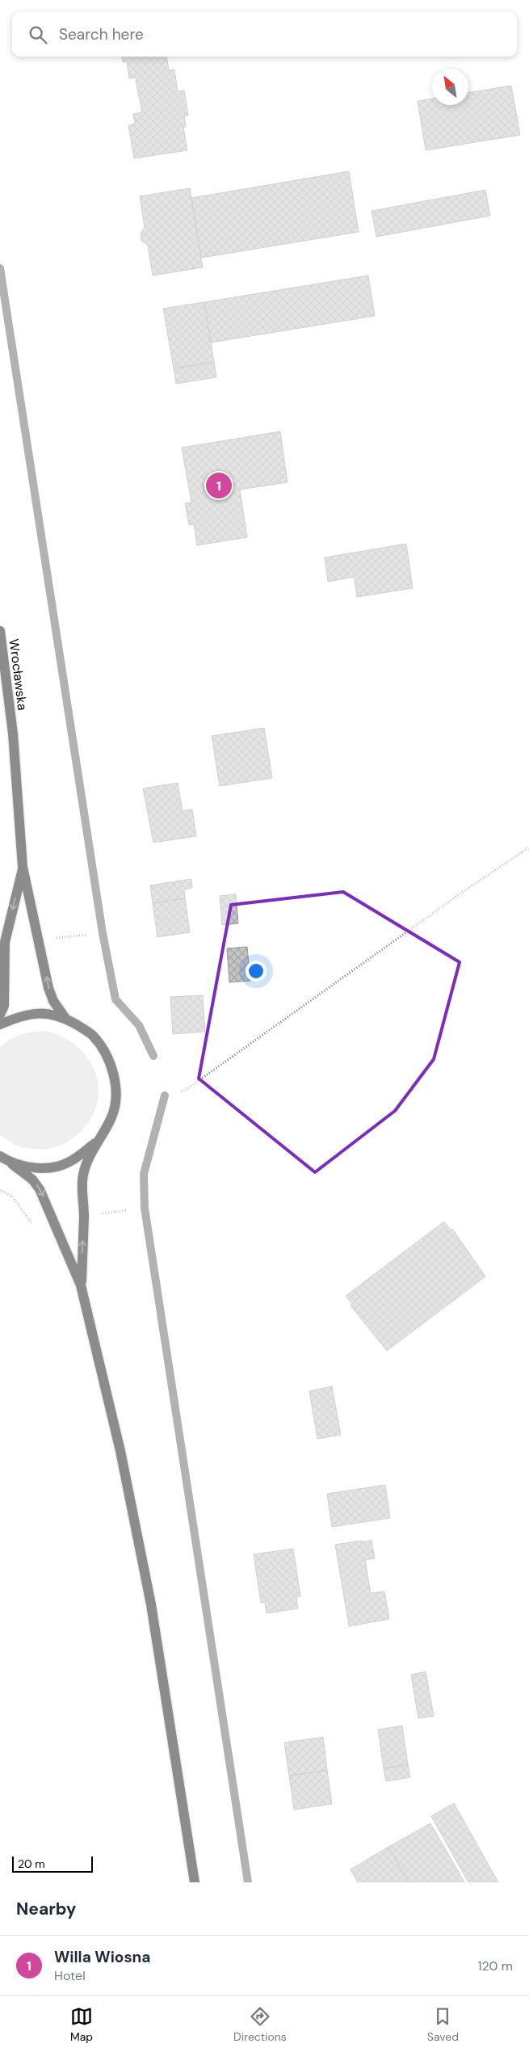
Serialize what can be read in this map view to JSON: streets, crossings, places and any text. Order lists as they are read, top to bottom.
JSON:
{
  "streets": {
    "main road": ["Wrocławska"]
  },
  "scale_bar": "20 m",
  "north": "top left",
  "page": {
    "search": "Search here",
    "pins": "1",
    "scale": "20 m",
    "heading": "Nearby",
    "list": [
      {
        "mark": "1",
        "name": "Willa Wiosna",
        "note": "Hotel",
        "value": "120 m"
      }
    ],
    "nav": ["Map", "Directions", "Saved"]
  }
}
